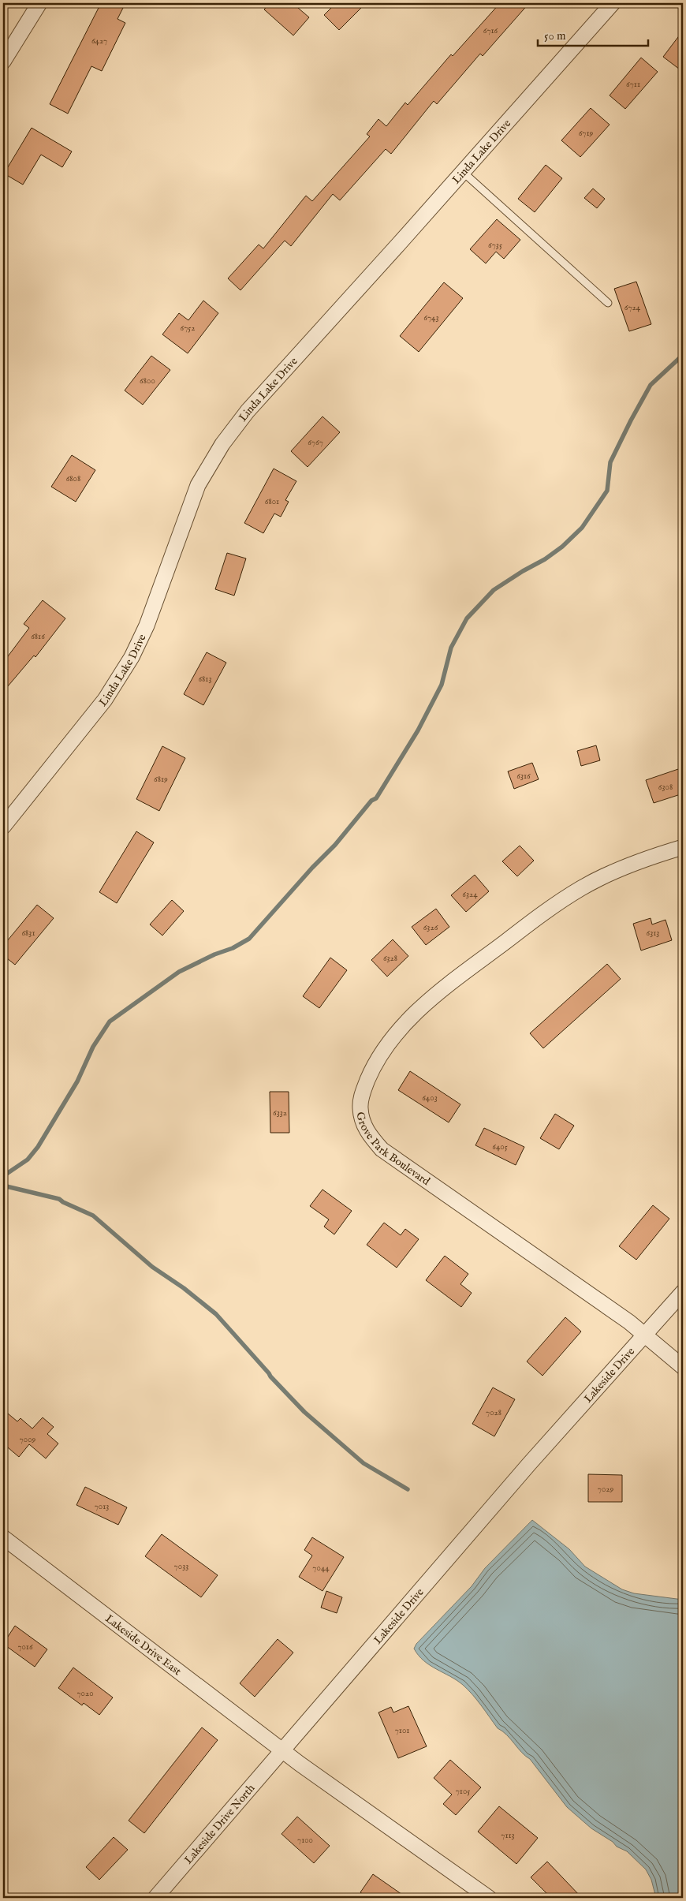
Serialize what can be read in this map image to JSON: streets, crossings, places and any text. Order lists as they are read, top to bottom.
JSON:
{
  "streets": {
    "street": [
      "Linda Lake Drive",
      "Grove Park Boulevard",
      "Lakeside Drive",
      "Lakeside Drive East",
      "Lakeside Drive North"
    ]
  },
  "crossings": [
    ["Grove Park Boulevard", "Lakeside Drive"],
    ["Lakeside Drive", "Lakeside Drive East"],
    ["Lakeside Drive", "Lakeside Drive North"],
    ["Lakeside Drive East", "Lakeside Drive North"]
  ],
  "house_numbers": [
    "6716",
    "6427",
    "6711",
    "6719",
    "6735",
    "6724",
    "6743",
    "6752",
    "6800",
    "6767",
    "6808",
    "6801",
    "6816",
    "6813",
    "6316",
    "6819",
    "6308",
    "6324",
    "6326",
    "6831",
    "6313",
    "6328",
    "6403",
    "6332",
    "6405",
    "7028",
    "7009",
    "7029",
    "7013",
    "7033",
    "7044",
    "7016",
    "7020",
    "7101",
    "7105",
    "7113",
    "7100"
  ],
  "scale_bar": "50 m"
}
